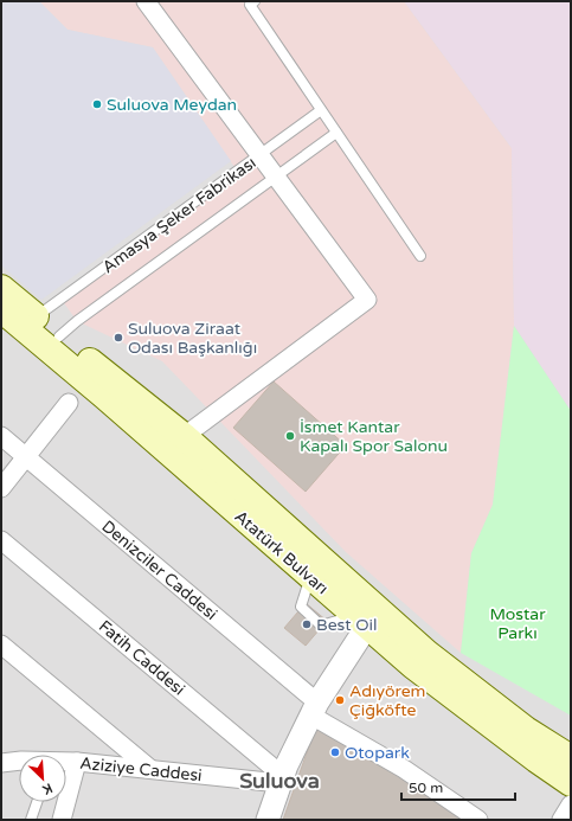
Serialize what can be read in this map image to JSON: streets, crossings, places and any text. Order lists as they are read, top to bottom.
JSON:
{
  "streets": {
    "main road": ["Atatürk Bulvarı"],
    "street": ["Denizciler Caddesi", "Fatih Caddesi", "Aziziye Caddesi"],
    "lane": ["Amasya Şeker Fabrikası"]
  },
  "crossings": [
    ["Amasya Şeker Fabrikası", "Atatürk Bulvarı"],
    ["Fatih Caddesi", "Aziziye Caddesi"]
  ],
  "districts": ["Suluova"],
  "parks": ["Mostar Parkı"],
  "places": [
    "Suluova Meydan",
    "Suluova Ziraat Odası Başkanlığı",
    "İsmet Kantar Kapalı Spor Salonu",
    "Best Oil",
    "Adıyörem Çiğköfte",
    "Otopark"
  ],
  "scale_bar": "50 m",
  "north": "bottom right"
}
